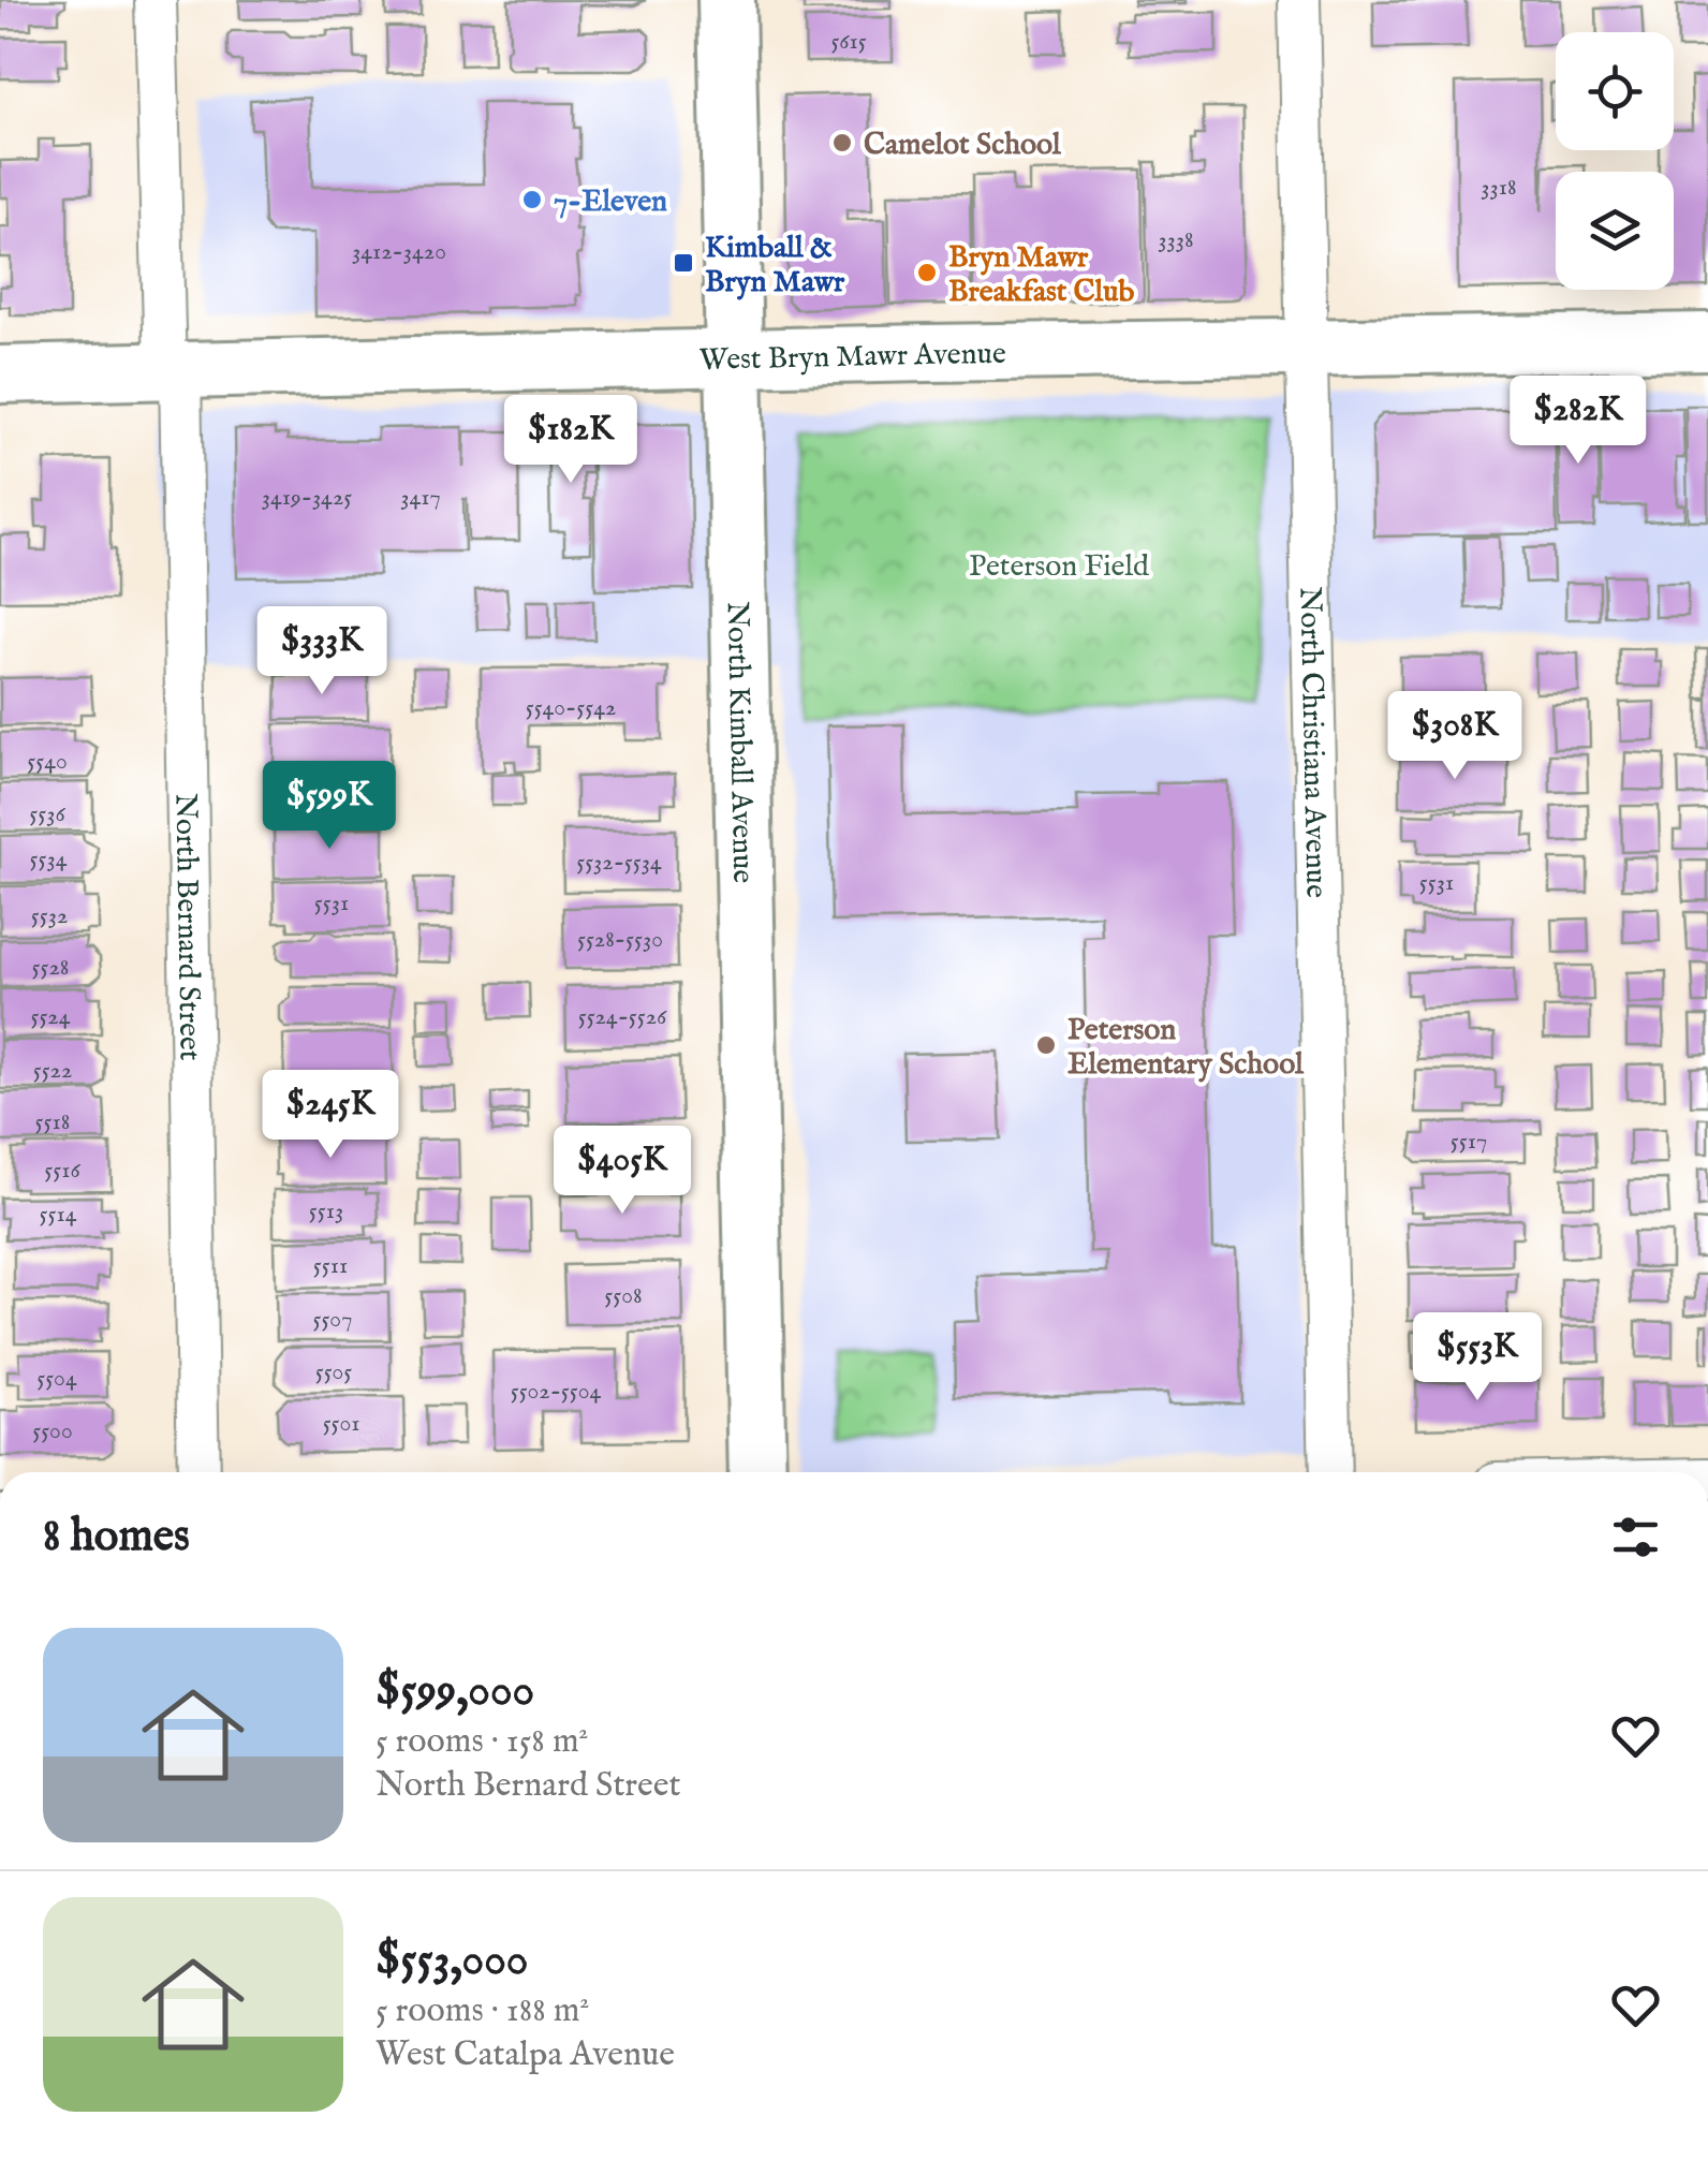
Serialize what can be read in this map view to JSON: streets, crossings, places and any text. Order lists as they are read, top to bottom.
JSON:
{
  "streets": {
    "street": [
      "West Bryn Mawr Avenue",
      "North Kimball Avenue",
      "North Christiana Avenue",
      "North Bernard Street"
    ]
  },
  "crossings": [
    ["West Bryn Mawr Avenue", "North Kimball Avenue"],
    ["West Bryn Mawr Avenue", "North Christiana Avenue"],
    ["West Bryn Mawr Avenue", "North Bernard Street"]
  ],
  "parks": ["Peterson Field"],
  "places": {
    "other": [
      "Camelot School",
      "7-Eleven",
      "Bryn Mawr Breakfast Club",
      "Peterson Elementary School"
    ],
    "transit": ["Kimball & Bryn Mawr"]
  },
  "house_numbers": [
    "5615",
    "3318",
    "3338",
    "3412-3420",
    "3419-3425",
    "3417",
    "5540-5542",
    "5540",
    "5536",
    "5534",
    "5532-5534",
    "5531",
    "5531",
    "5532",
    "5528-5530",
    "5528",
    "5524",
    "5524-5526",
    "5522",
    "5518",
    "5517",
    "5516",
    "5513",
    "5514",
    "5511",
    "5508",
    "5507",
    "5505",
    "5504",
    "5502-5504",
    "5501",
    "5500"
  ],
  "page": {
    "price": [
      "$282K",
      "$182K",
      "$333K",
      "$308K",
      "$599K",
      "$245K",
      "$405K",
      "$553K"
    ],
    "heading": "8 homes",
    "list": [
      {
        "name": "$599,000",
        "note": "5 rooms · 158 m² · North Bernard Street"
      },
      {
        "name": "$553,000",
        "note": "5 rooms · 188 m² · West Catalpa Avenue"
      }
    ]
  }
}
